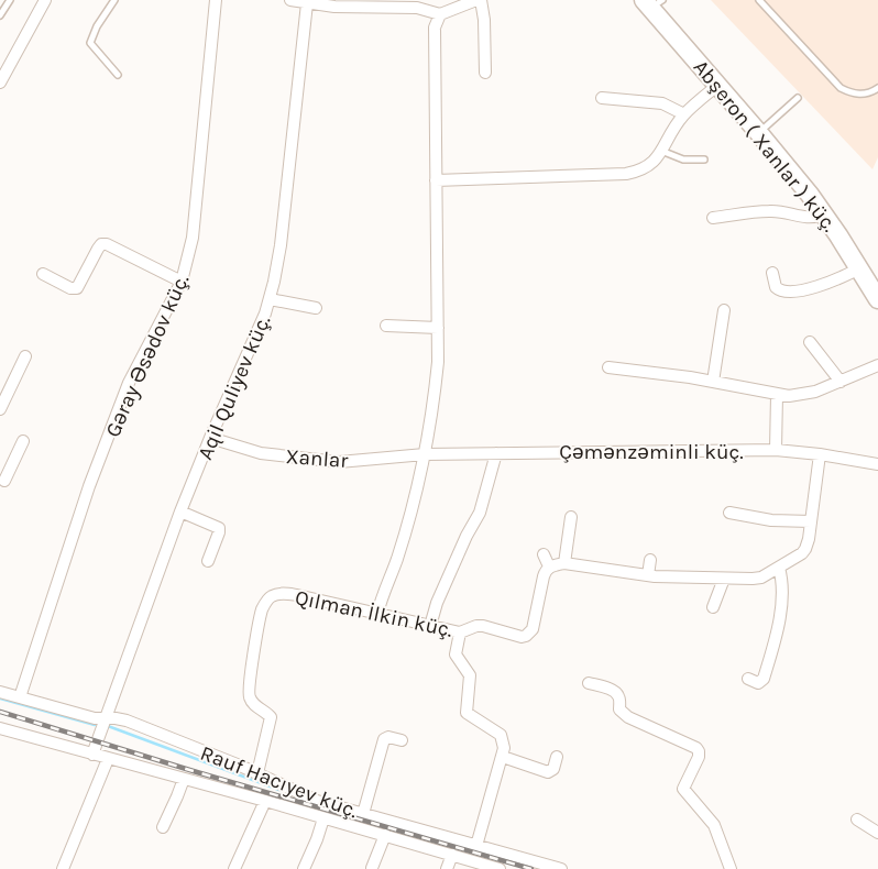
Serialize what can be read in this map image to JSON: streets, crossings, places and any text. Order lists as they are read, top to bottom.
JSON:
{
  "streets": {
    "main road": ["Abşeron ( Xanlar ) küç."],
    "street": [
      "Gəray Əsədov küç.",
      "Aqil Quliyev küç.",
      "Çəmənzəminli küç.",
      "Xanlar",
      "Qılman İlkin küç.",
      "Rauf Hacıyev küç."
    ]
  },
  "crossings": [
    ["Gəray Əsədov küç.", "Rauf Hacıyev küç."],
    ["Aqil Quliyev küç.", "Xanlar"],
    ["Aqil Quliyev küç.", "Rauf Hacıyev küç."],
    ["Çəmənzəminli küç.", "Xanlar"],
    ["Qılman İlkin küç.", "Rauf Hacıyev küç."]
  ]
}
